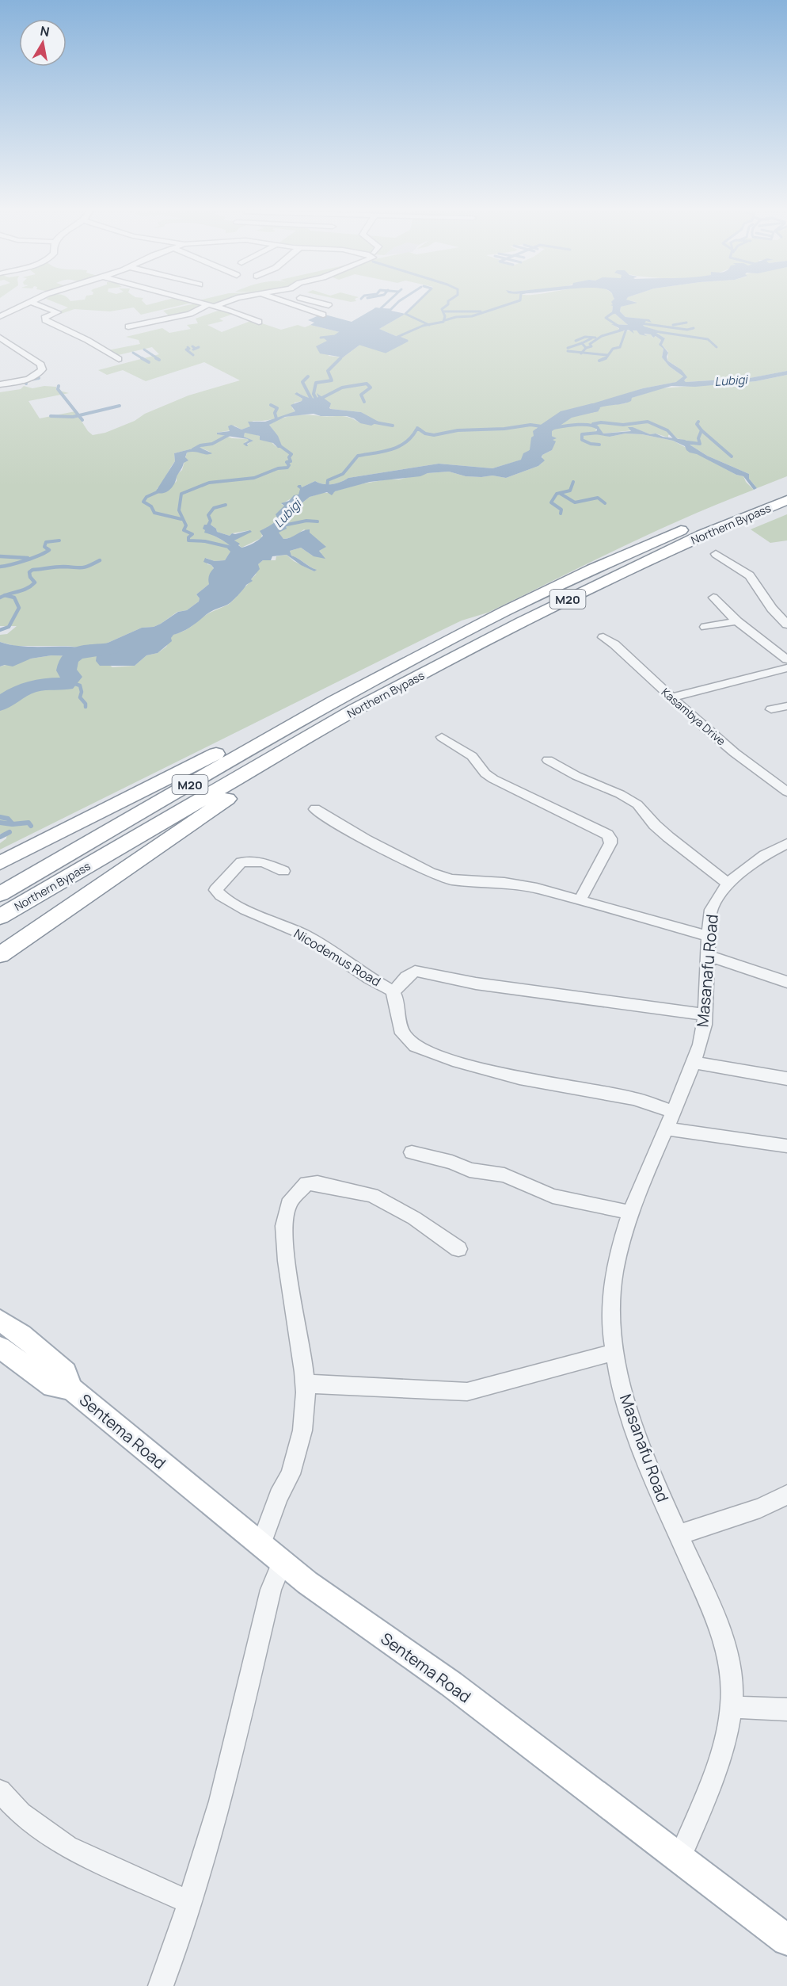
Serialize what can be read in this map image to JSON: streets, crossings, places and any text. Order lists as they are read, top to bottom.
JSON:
{
  "streets": {
    "highway": ["Northern Bypass", "M20"],
    "main road": ["Sentema Road"],
    "street": ["Kasambya Drive", "Nicodemus Road", "Masanafu Road"]
  },
  "crossings": [
    ["Nicodemus Road", "Masanafu Road"],
    ["Masanafu Road", "Sentema Road"]
  ],
  "water": ["Lubigi"],
  "north": "top"
}
